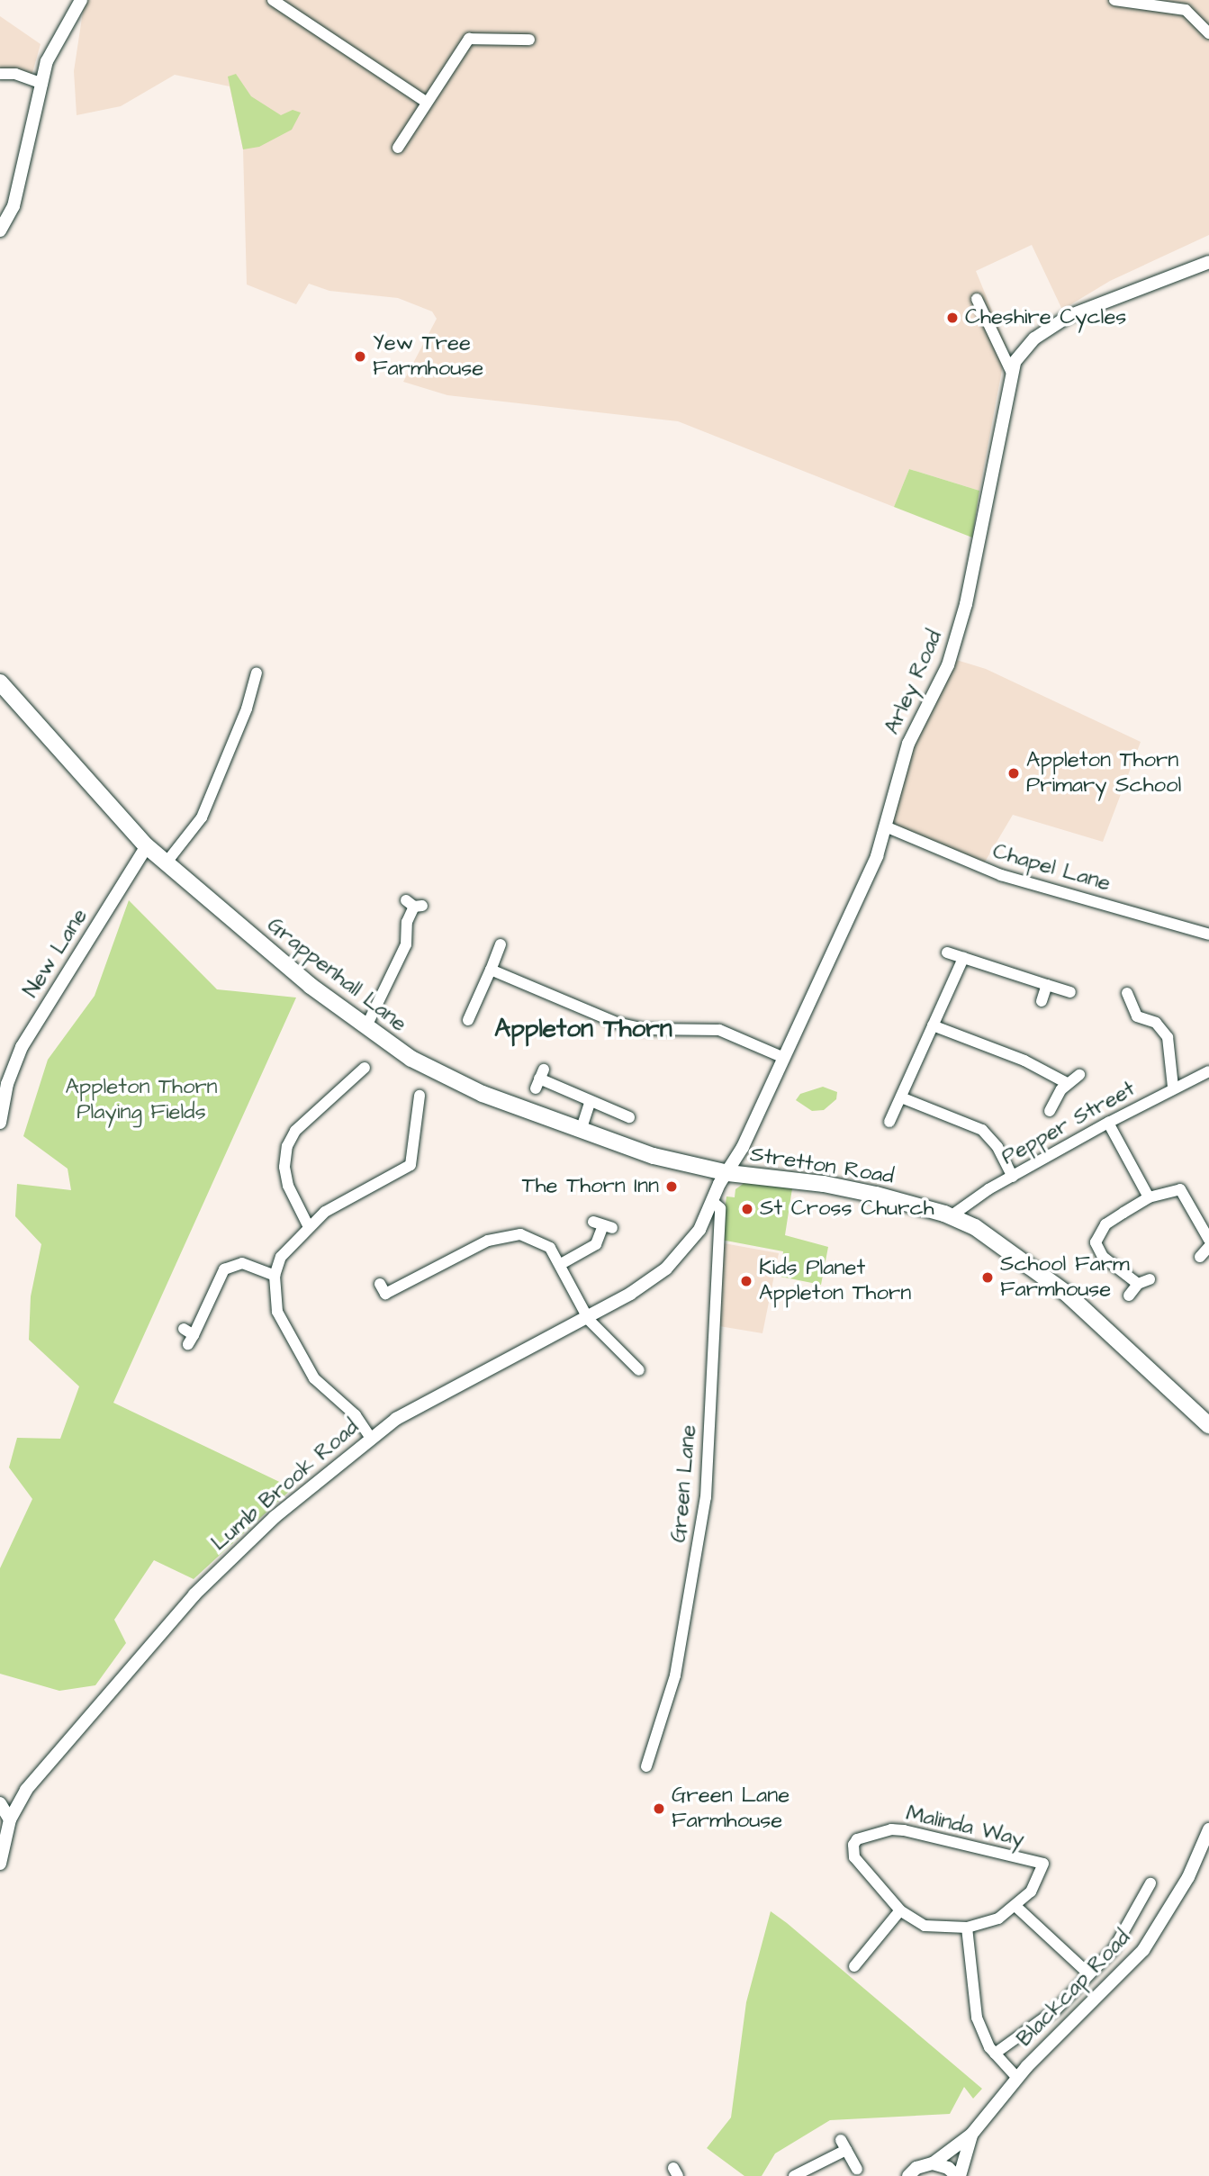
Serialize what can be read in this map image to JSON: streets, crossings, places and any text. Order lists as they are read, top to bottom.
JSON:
{
  "streets": {
    "main road": ["Grappenhall Lane", "Stretton Road"],
    "street": [
      "Arley Road",
      "Chapel Lane",
      "New Lane",
      "Pepper Street",
      "Green Lane",
      "Lumb Brook Road",
      "Malinda Way",
      "Blackcap Road"
    ]
  },
  "crossings": [
    ["Arley Road", "Chapel Lane"],
    ["Arley Road", "Grappenhall Lane"],
    ["Arley Road", "Stretton Road"],
    ["Arley Road", "Lumb Brook Road"],
    ["New Lane", "Grappenhall Lane"],
    ["Grappenhall Lane", "Stretton Road"],
    ["Grappenhall Lane", "Lumb Brook Road"],
    ["Pepper Street", "Stretton Road"],
    ["Stretton Road", "Lumb Brook Road"],
    ["Green Lane", "Lumb Brook Road"]
  ],
  "districts": ["Appleton Thorn"],
  "parks": ["Appleton Thorn Playing Fields"],
  "places": [
    "Cheshire Cycles",
    "Yew Tree Farmhouse",
    "Appleton Thorn Primary School",
    "The Thorn Inn",
    "St Cross Church",
    "School Farm Farmhouse",
    "Kids Planet Appleton Thorn",
    "Green Lane Farmhouse"
  ]
}
